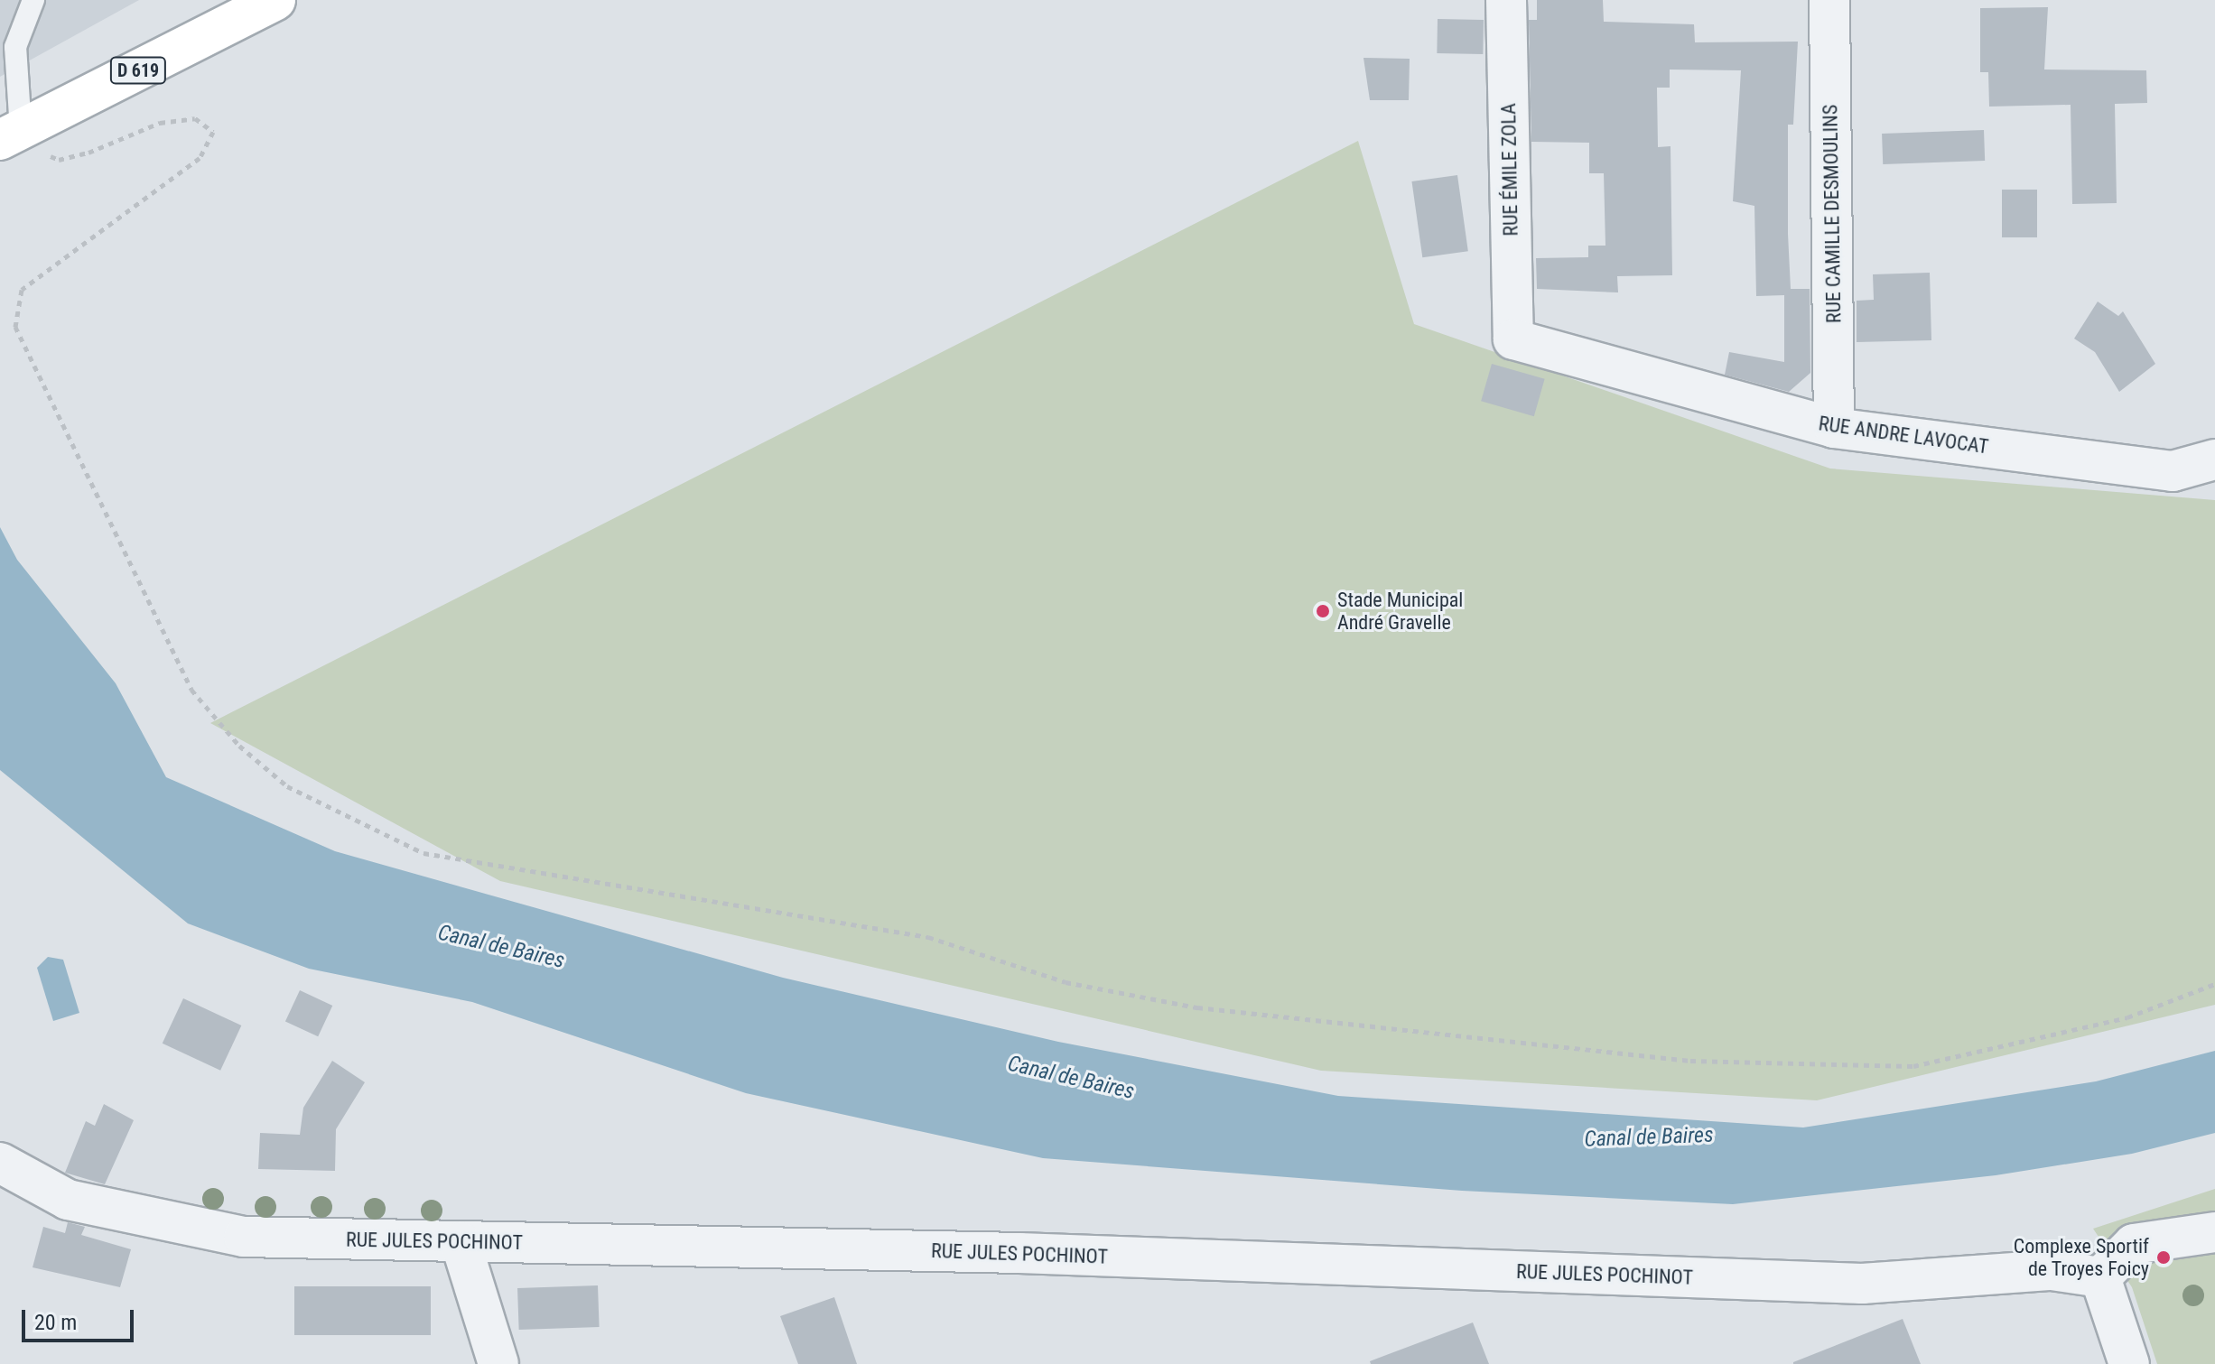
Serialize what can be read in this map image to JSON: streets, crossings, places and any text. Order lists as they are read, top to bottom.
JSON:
{
  "streets": {
    "main road": ["D 619"],
    "street": [
      "RUE ÉMILE ZOLA",
      "RUE CAMILLE DESMOULINS",
      "RUE ANDRE LAVOCAT",
      "RUE JULES POCHINOT"
    ]
  },
  "crossings": [
    ["RUE ÉMILE ZOLA", "RUE ANDRE LAVOCAT"],
    ["RUE CAMILLE DESMOULINS", "RUE ANDRE LAVOCAT"]
  ],
  "water": ["Canal de Baires"],
  "places": ["Stade Municipal André Gravelle", "Complexe Sportif de Troyes Foicy"],
  "scale_bar": "20 m"
}
